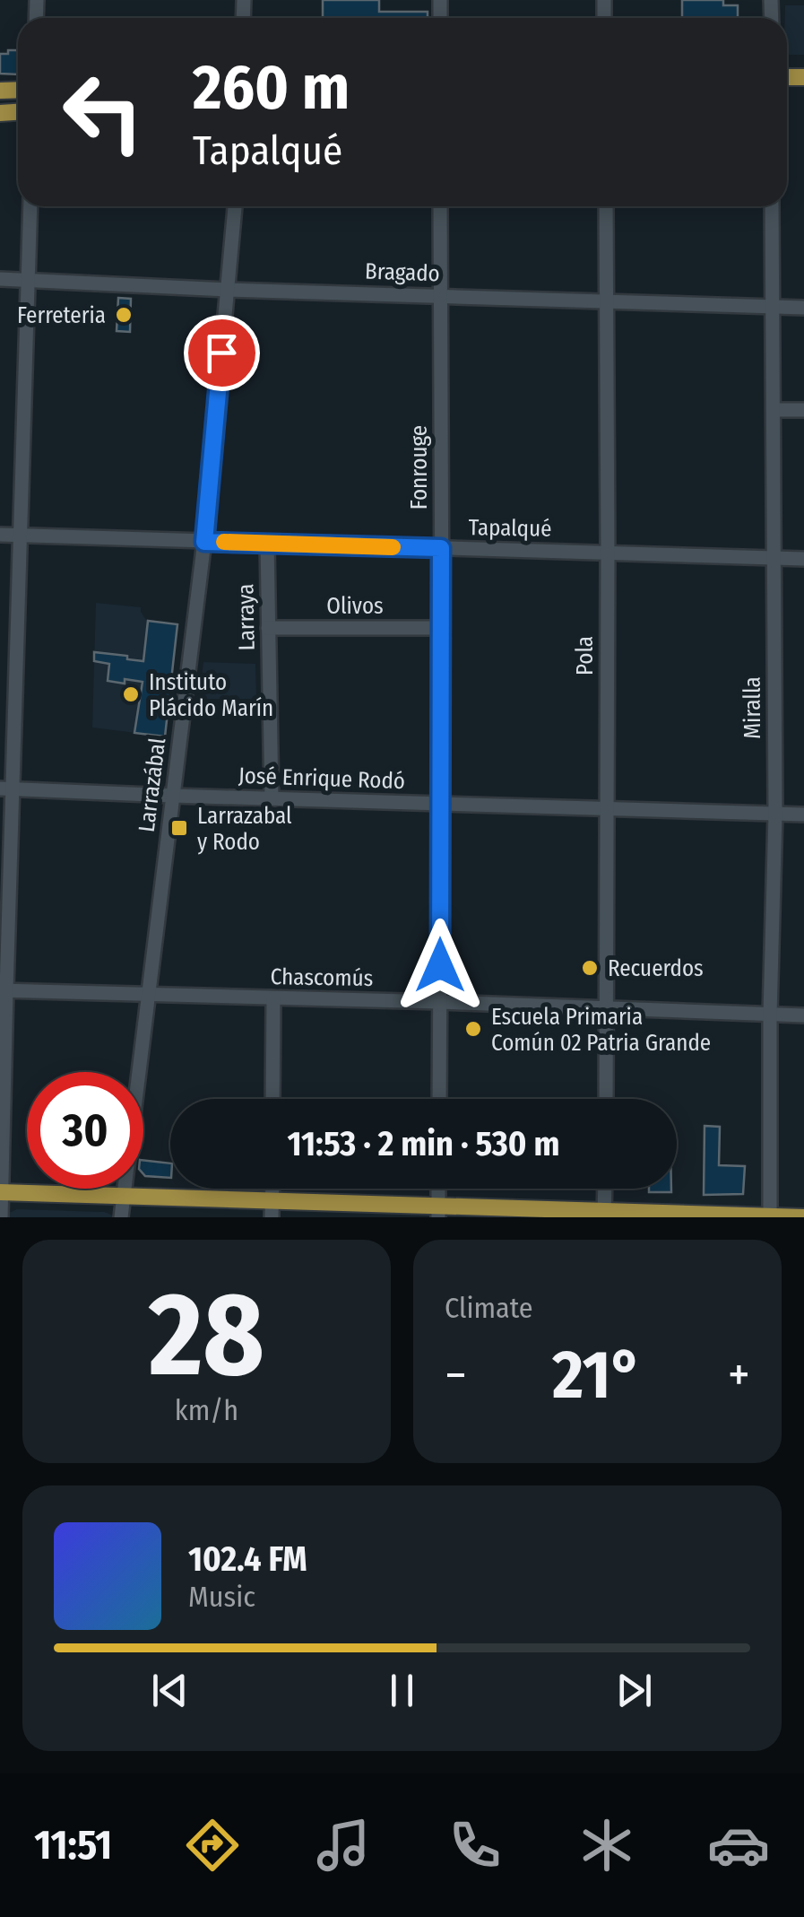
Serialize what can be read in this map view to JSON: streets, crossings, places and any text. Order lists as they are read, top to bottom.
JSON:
{
  "streets": {
    "street": [
      "Bragado",
      "Fonrouge",
      "Tapalqué",
      "Olivos",
      "Larraya",
      "Pola",
      "Miralla",
      "José Enrique Rodó",
      "Larrazábal",
      "Chascomús"
    ]
  },
  "crossings": [
    ["Bragado", "Fonrouge"],
    ["Bragado", "Pola"],
    ["Bragado", "Miralla"],
    ["Bragado", "Larrazábal"],
    ["Fonrouge", "Tapalqué"],
    ["Fonrouge", "Olivos"],
    ["Fonrouge", "José Enrique Rodó"],
    ["Fonrouge", "Chascomús"],
    ["Tapalqué", "Larraya"],
    ["Tapalqué", "Pola"],
    ["Tapalqué", "Miralla"],
    ["Tapalqué", "Larrazábal"],
    ["Olivos", "Larraya"],
    ["Larraya", "José Enrique Rodó"],
    ["Pola", "José Enrique Rodó"],
    ["Pola", "Chascomús"],
    ["Miralla", "José Enrique Rodó"],
    ["Miralla", "Chascomús"],
    ["José Enrique Rodó", "Larrazábal"],
    ["Larrazábal", "Chascomús"]
  ],
  "places": {
    "other": [
      "Ferreteria",
      "Instituto Plácido Marín",
      "Recuerdos",
      "Escuela Primaria Común 02 Patria Grande"
    ],
    "transit": ["Larrazabal y Rodo"]
  },
  "page": {
    "turn": ["260 m", "Tapalqué"],
    "limit": "30",
    "trip": "11:53 · 2 min · 530 m",
    "tile": [
      ["28", "km/h"],
      "Climate"
    ],
    "heat": ["−", "21°", "+"],
    "song": ["102.4 FM", "Music"],
    "tabs": "11:51"
  }
}
